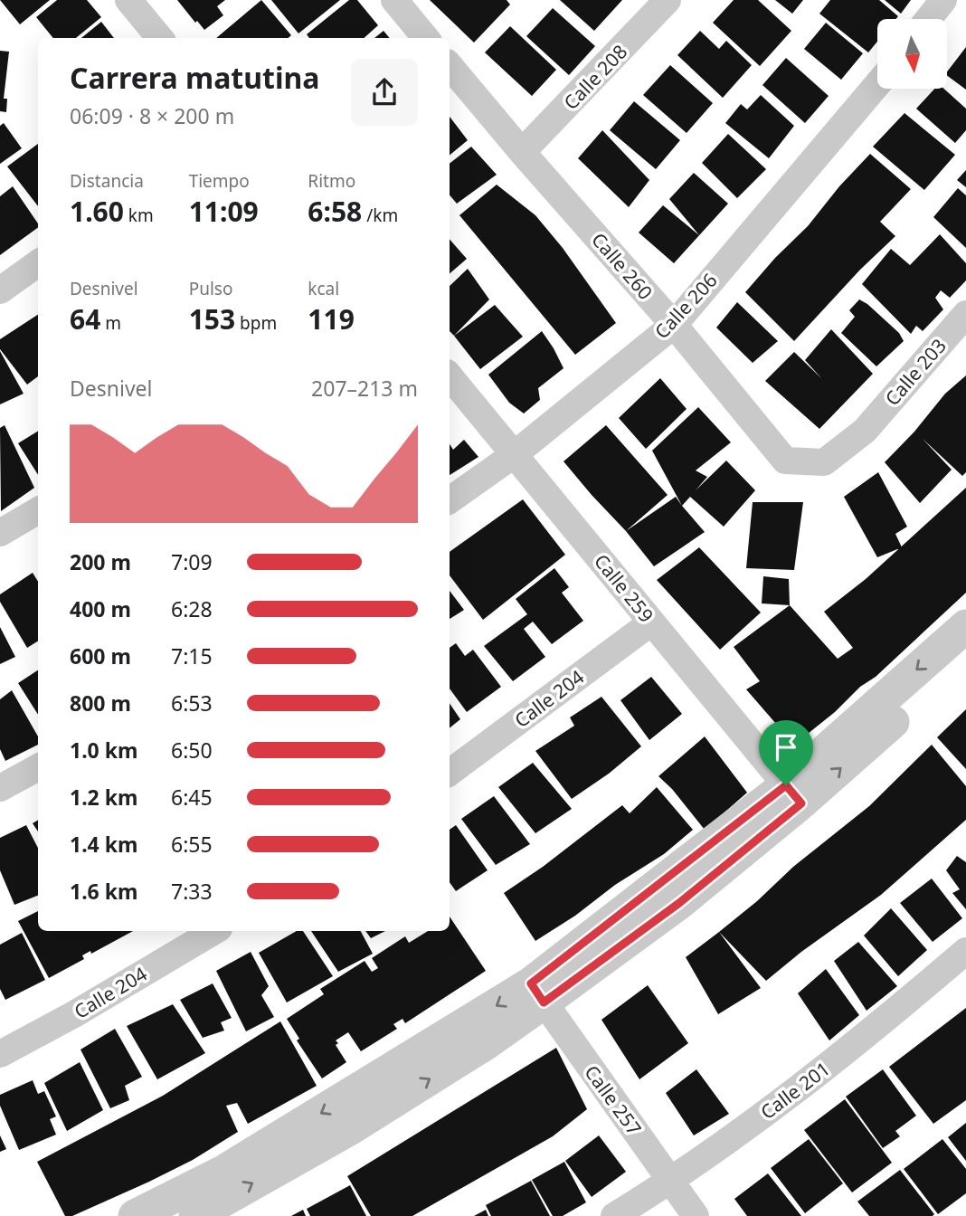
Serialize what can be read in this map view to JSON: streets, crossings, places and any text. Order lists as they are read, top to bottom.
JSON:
{
  "streets": {
    "street": [
      "Calle 208",
      "Calle 260",
      "Calle 206",
      "Calle 203",
      "Calle 259",
      "Calle 204",
      "Calle 201",
      "Calle 257"
    ]
  },
  "crossings": [
    ["Calle 208", "Calle 260"],
    ["Calle 260", "Calle 206"],
    ["Calle 260", "Calle 203"],
    ["Calle 206", "Calle 259"],
    ["Calle 259", "Calle 204"],
    ["Calle 201", "Calle 257"]
  ],
  "north": "bottom",
  "page": {
    "heading": ["Carrera matutina", "06:09 · 8 × 200 m"],
    "stats": [
      ["Distancia", "1.60 km"],
      ["Tiempo", "11:09"],
      ["Ritmo", "6:58 /km"],
      ["Desnivel", "64 m"],
      ["Pulso", "153 bpm"],
      ["kcal", "119"]
    ],
    "chart": ["Desnivel", "207–213 m"],
    "list": [
      {
        "name": "200 m",
        "note": "7:09"
      },
      {
        "name": "400 m",
        "note": "6:28"
      },
      {
        "name": "600 m",
        "note": "7:15"
      },
      {
        "name": "800 m",
        "note": "6:53"
      },
      {
        "name": "1.0 km",
        "note": "6:50"
      },
      {
        "name": "1.2 km",
        "note": "6:45"
      },
      {
        "name": "1.4 km",
        "note": "6:55"
      },
      {
        "name": "1.6 km",
        "note": "7:33"
      }
    ]
  }
}
